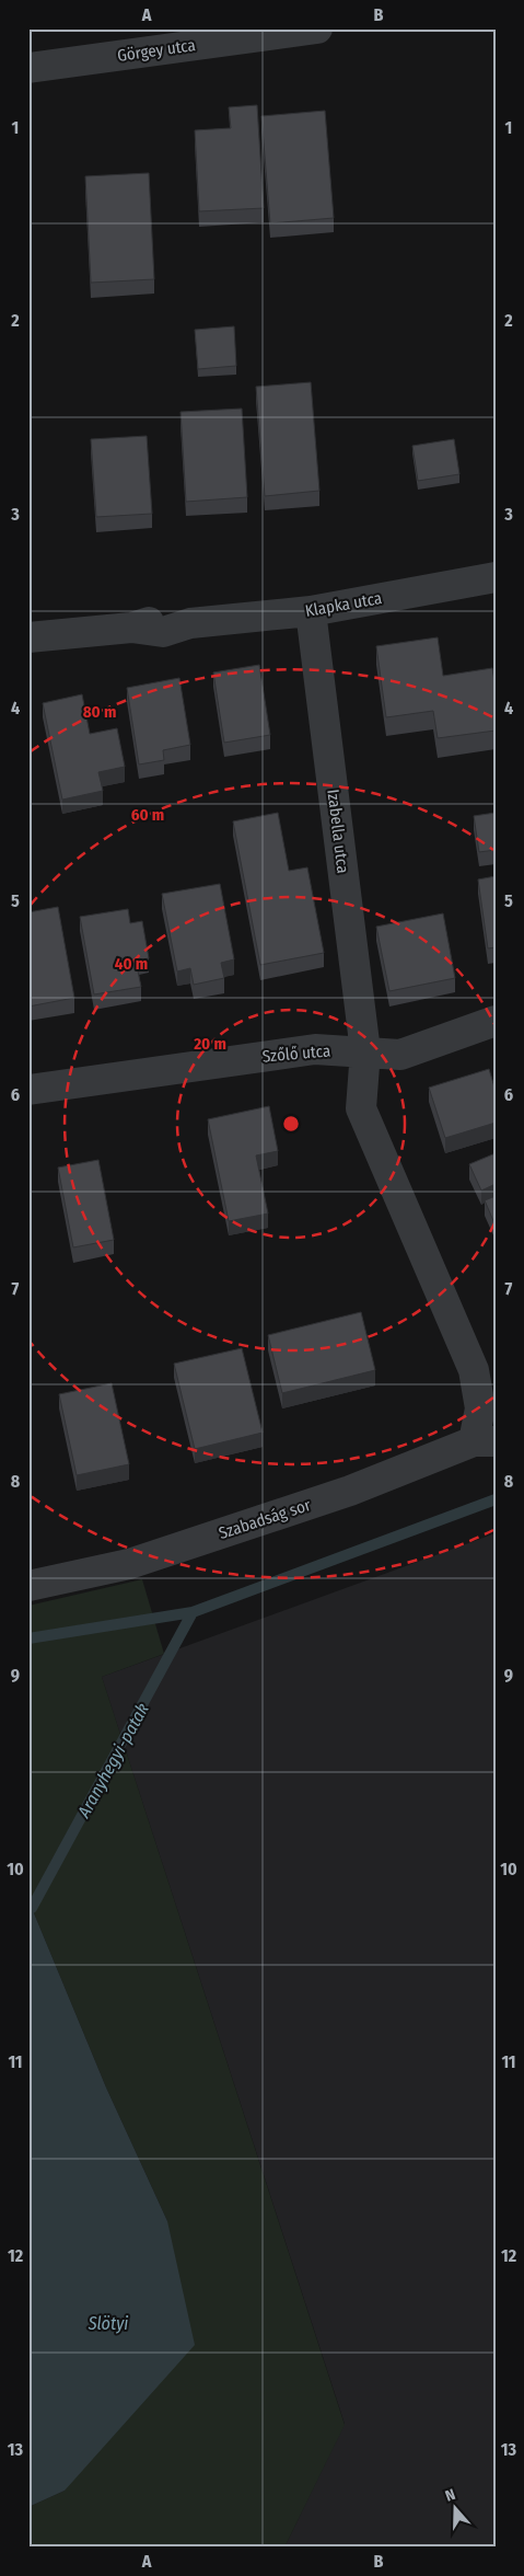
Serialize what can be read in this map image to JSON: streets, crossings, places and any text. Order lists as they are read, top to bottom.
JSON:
{
  "streets": {
    "street": [
      "Görgey utca",
      "Klapka utca",
      "Izabella utca",
      "Szőlő utca",
      "Szabadság sor"
    ]
  },
  "crossings": [
    ["Klapka utca", "Izabella utca"],
    ["Izabella utca", "Szőlő utca"],
    ["Izabella utca", "Szabadság sor"]
  ],
  "water": ["Aranyhegyi-patak", "Slötyi"],
  "north": "top",
  "grid": {
    "columns": ["A", "B"],
    "rows": [
      "1",
      "2",
      "3",
      "4",
      "5",
      "6",
      "7",
      "8",
      "9",
      "10",
      "11",
      "12",
      "13"
    ]
  },
  "rings": [
    "80 m",
    "60 m",
    "40 m",
    "20 m"
  ]
}
